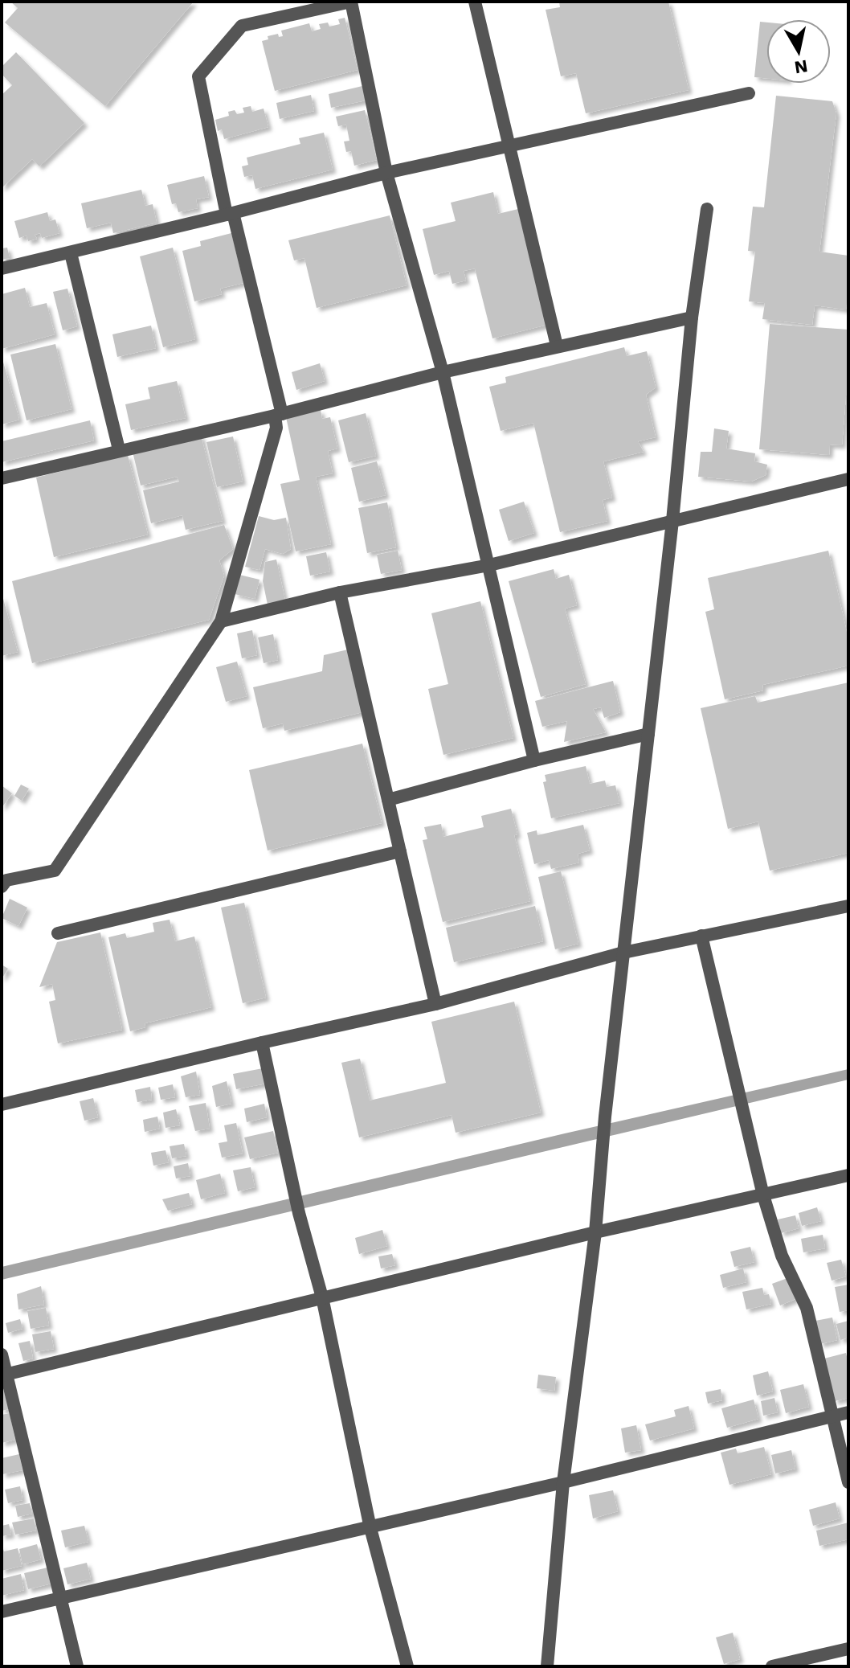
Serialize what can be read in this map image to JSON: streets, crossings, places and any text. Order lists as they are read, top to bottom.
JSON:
{
  "north": "bottom"
}
